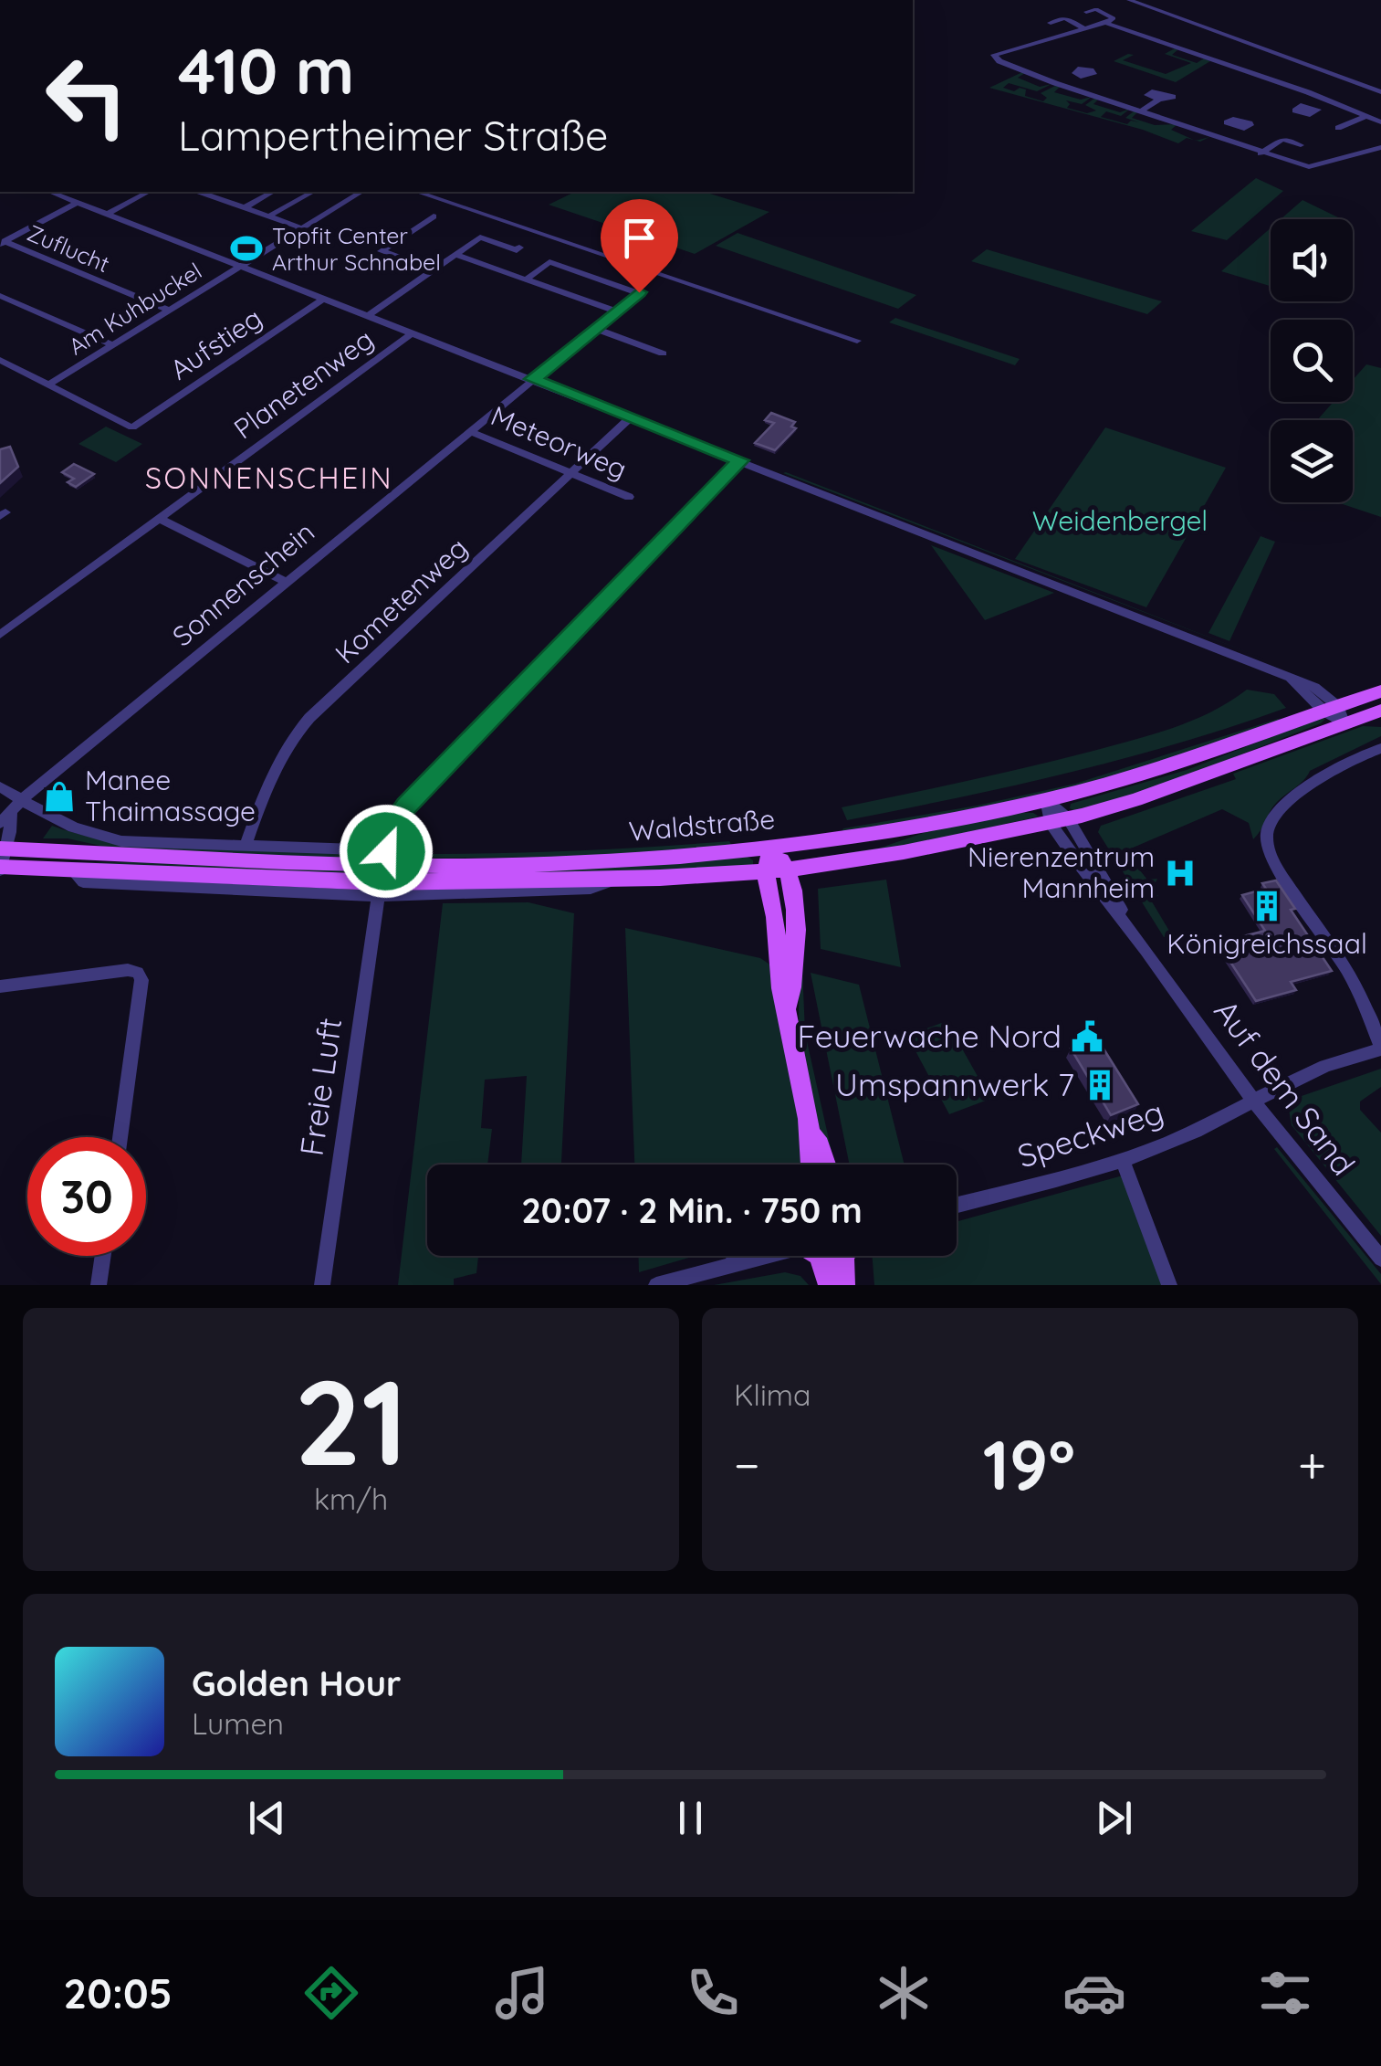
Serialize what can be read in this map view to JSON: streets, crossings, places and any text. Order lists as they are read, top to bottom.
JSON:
{
  "streets": {
    "main road": ["Waldstraße"],
    "street": [
      "Zuflucht",
      "Am Kuhbuckel",
      "Aufstieg",
      "Planetenweg",
      "Meteorweg",
      "Sonnenschein",
      "Kometenweg",
      "Freie Luft",
      "Auf dem Sand",
      "Speckweg"
    ]
  },
  "crossings": [
    ["Zuflucht", "Am Kuhbuckel"],
    ["Am Kuhbuckel", "Aufstieg"],
    ["Meteorweg", "Sonnenschein"],
    ["Meteorweg", "Kometenweg"],
    ["Sonnenschein", "Waldstraße"],
    ["Waldstraße", "Freie Luft"],
    ["Waldstraße", "Auf dem Sand"],
    ["Auf dem Sand", "Speckweg"]
  ],
  "districts": ["SONNENSCHEIN"],
  "parks": ["Weidenbergel"],
  "places": {
    "sports": ["Topfit Center Arthur Schnabel"],
    "shop": ["Manee Thaimassage"],
    "hospital": ["Nierenzentrum Mannheim"],
    "building": ["Königreichssaal", "Umspannwerk 7"],
    "public building": ["Feuerwache Nord"]
  },
  "page": {
    "turn": ["410 m", "Lampertheimer Straße"],
    "limit": "30",
    "trip": "20:07 · 2 Min. · 750 m",
    "tile": [
      ["21", "km/h"],
      "Klima"
    ],
    "heat": ["−", "19°", "+"],
    "song": ["Golden Hour", "Lumen"],
    "tabs": "20:05"
  }
}
